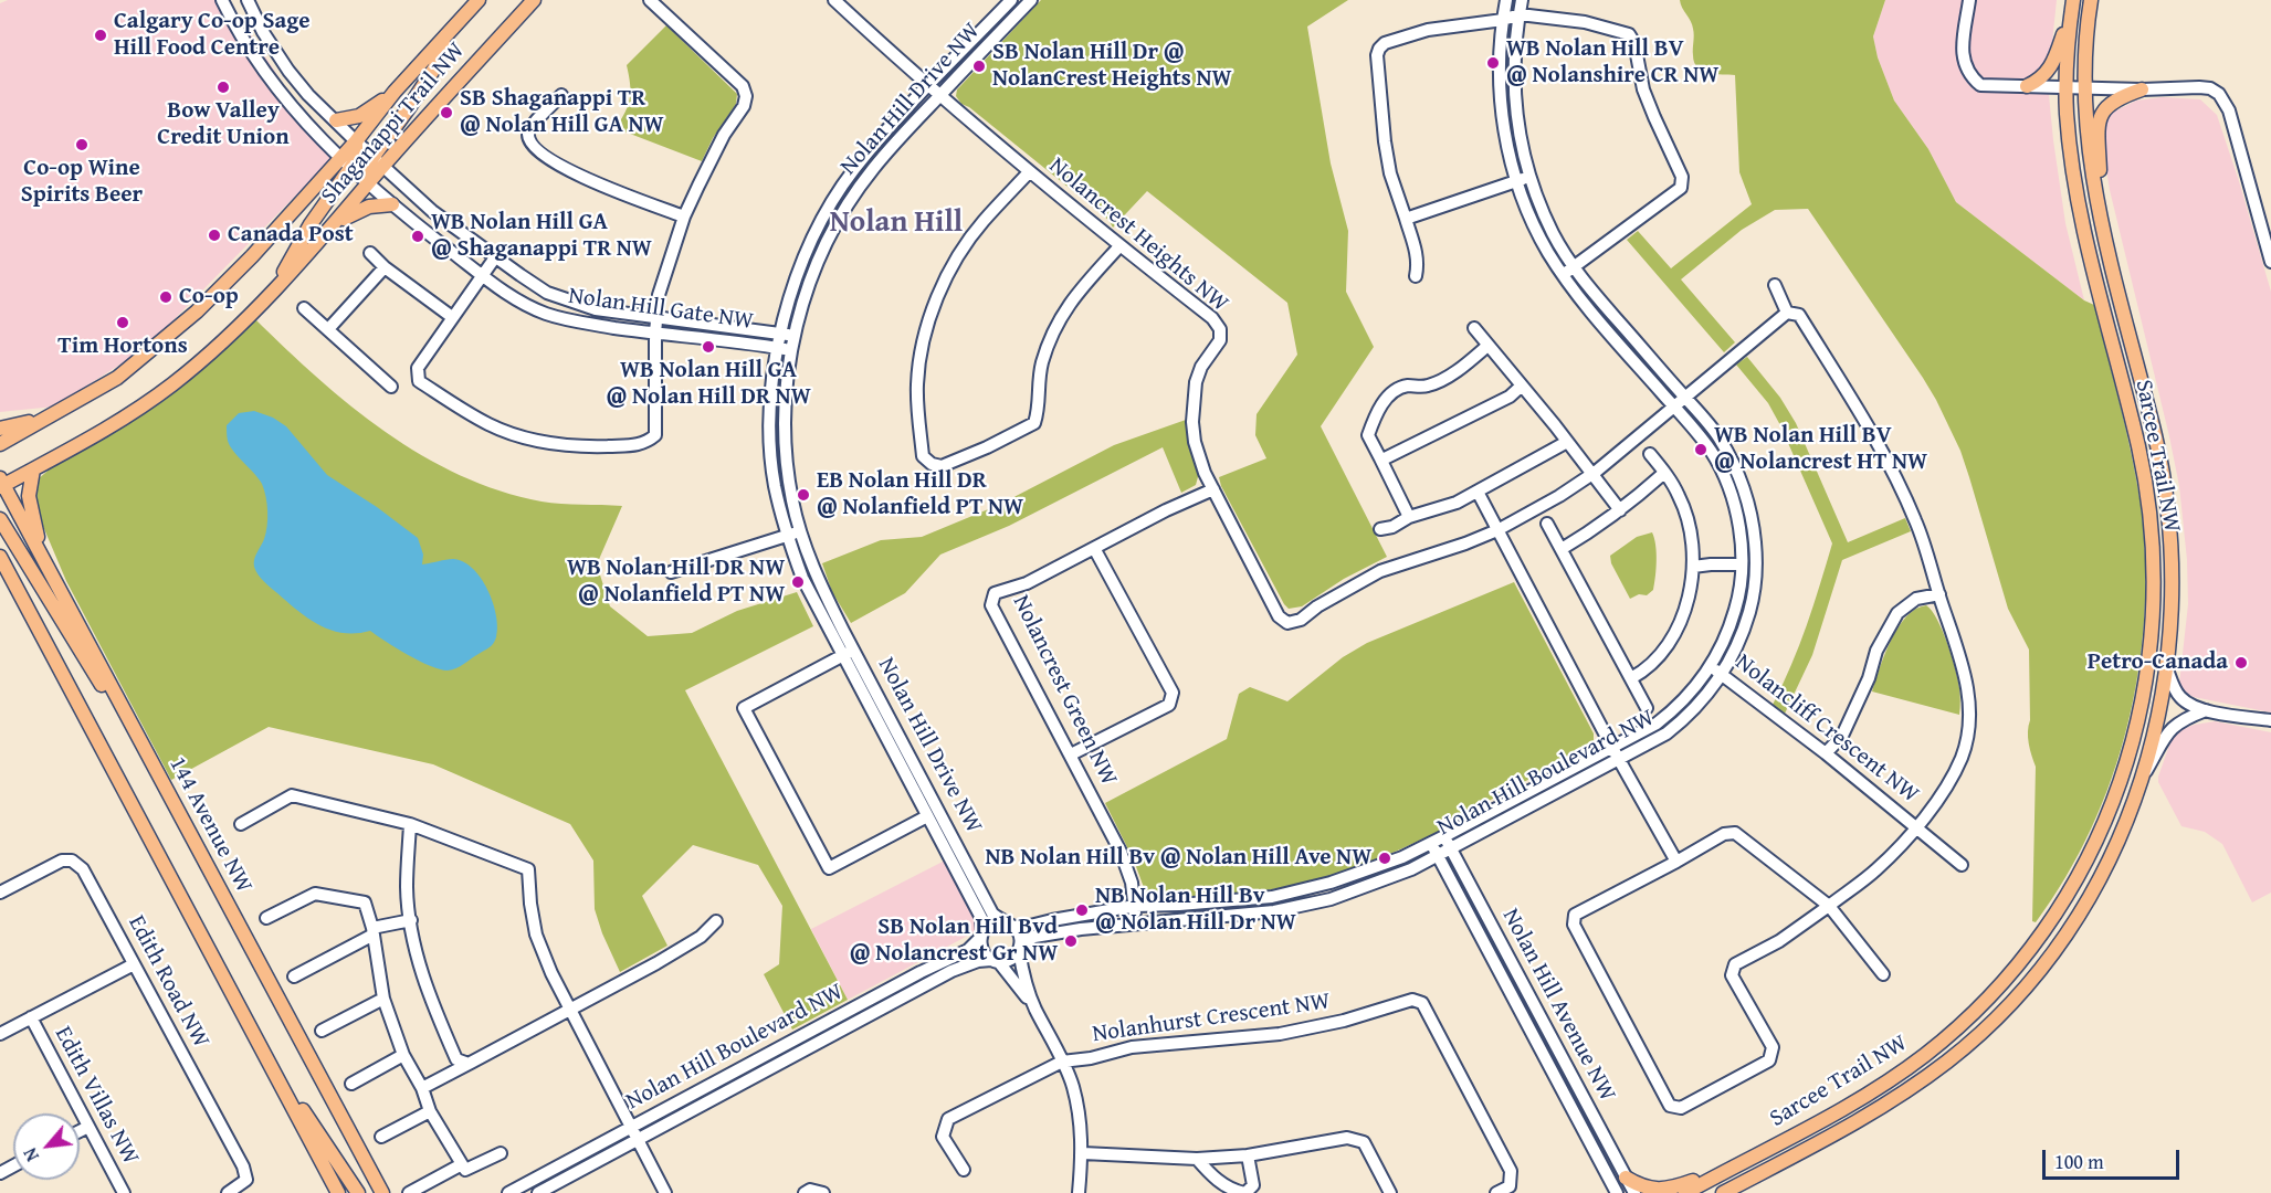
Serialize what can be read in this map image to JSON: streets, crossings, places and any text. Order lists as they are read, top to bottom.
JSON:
{
  "streets": {
    "main road": ["Shaganappi Trail NW", "Sarcee Trail NW", "144 Avenue NW"],
    "street": [
      "Nolan Hill Drive NW",
      "Nolancrest Heights NW",
      "Nolan Hill Gate NW",
      "Nolancrest Green NW",
      "Nolancliff Crescent NW",
      "Nolan Hill Boulevard NW",
      "Edith Road NW",
      "Nolan Hill Avenue NW",
      "Nolanhurst Crescent NW",
      "Edith Villas NW"
    ]
  },
  "crossings": [
    ["Nolan Hill Drive NW", "Nolancrest Heights NW"],
    ["Nolan Hill Drive NW", "Nolan Hill Gate NW"],
    ["Nolan Hill Drive NW", "Nolan Hill Boulevard NW"],
    ["Shaganappi Trail NW", "Nolan Hill Gate NW"],
    ["Shaganappi Trail NW", "144 Avenue NW"],
    ["Nolancrest Heights NW", "Nolancrest Green NW"],
    ["Nolancrest Heights NW", "Nolan Hill Boulevard NW"],
    ["Nolancrest Green NW", "Nolan Hill Boulevard NW"],
    ["Nolancliff Crescent NW", "Nolan Hill Boulevard NW"],
    ["Nolan Hill Boulevard NW", "Nolan Hill Avenue NW"]
  ],
  "districts": ["Nolan Hill"],
  "places": [
    "Calgary Co-op Sage Hill Food Centre",
    "WB Nolan Hill BV @ Nolanshire CR NW",
    "SB Nolan Hill Dr @ NolanCrest Heights NW",
    "Bow Valley Credit Union",
    "SB Shaganappi TR @ Nolan Hill GA NW",
    "Co-op Wine Spirits Beer",
    "Canada Post",
    "WB Nolan Hill GA @ Shaganappi TR NW",
    "Co-op",
    "Tim Hortons",
    "WB Nolan Hill GA @ Nolan Hill DR NW",
    "WB Nolan Hill BV @ Nolancrest HT NW",
    "EB Nolan Hill DR @ Nolanfield PT NW",
    "WB Nolan Hill DR NW @ Nolanfield PT NW",
    "Petro-Canada",
    "NB Nolan Hill Bv @ Nolan Hill Ave NW",
    "NB Nolan Hill Bv @ Nolan Hill Dr NW",
    "SB Nolan Hill Bvd @ Nolancrest Gr NW"
  ],
  "scale_bar": "100 m",
  "north": "bottom left"
}
